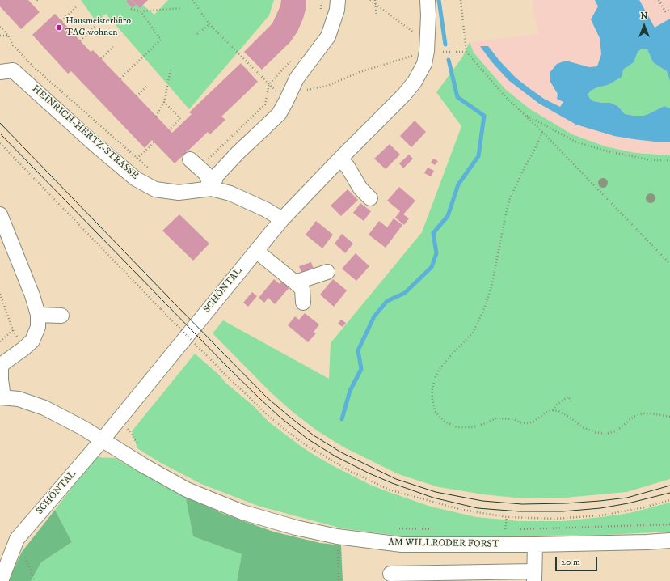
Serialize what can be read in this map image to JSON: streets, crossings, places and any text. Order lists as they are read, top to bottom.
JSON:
{
  "streets": {
    "street": ["HEINRICH-HERTZ-STRASSE", "SCHÖNTAL", "AM WILLRODER FORST"]
  },
  "crossings": [
    ["HEINRICH-HERTZ-STRASSE", "SCHÖNTAL"],
    ["SCHÖNTAL", "AM WILLRODER FORST"]
  ],
  "places": ["Hausmeisterbüro TAG wohnen"],
  "scale_bar": "20 m",
  "north": "top"
}
